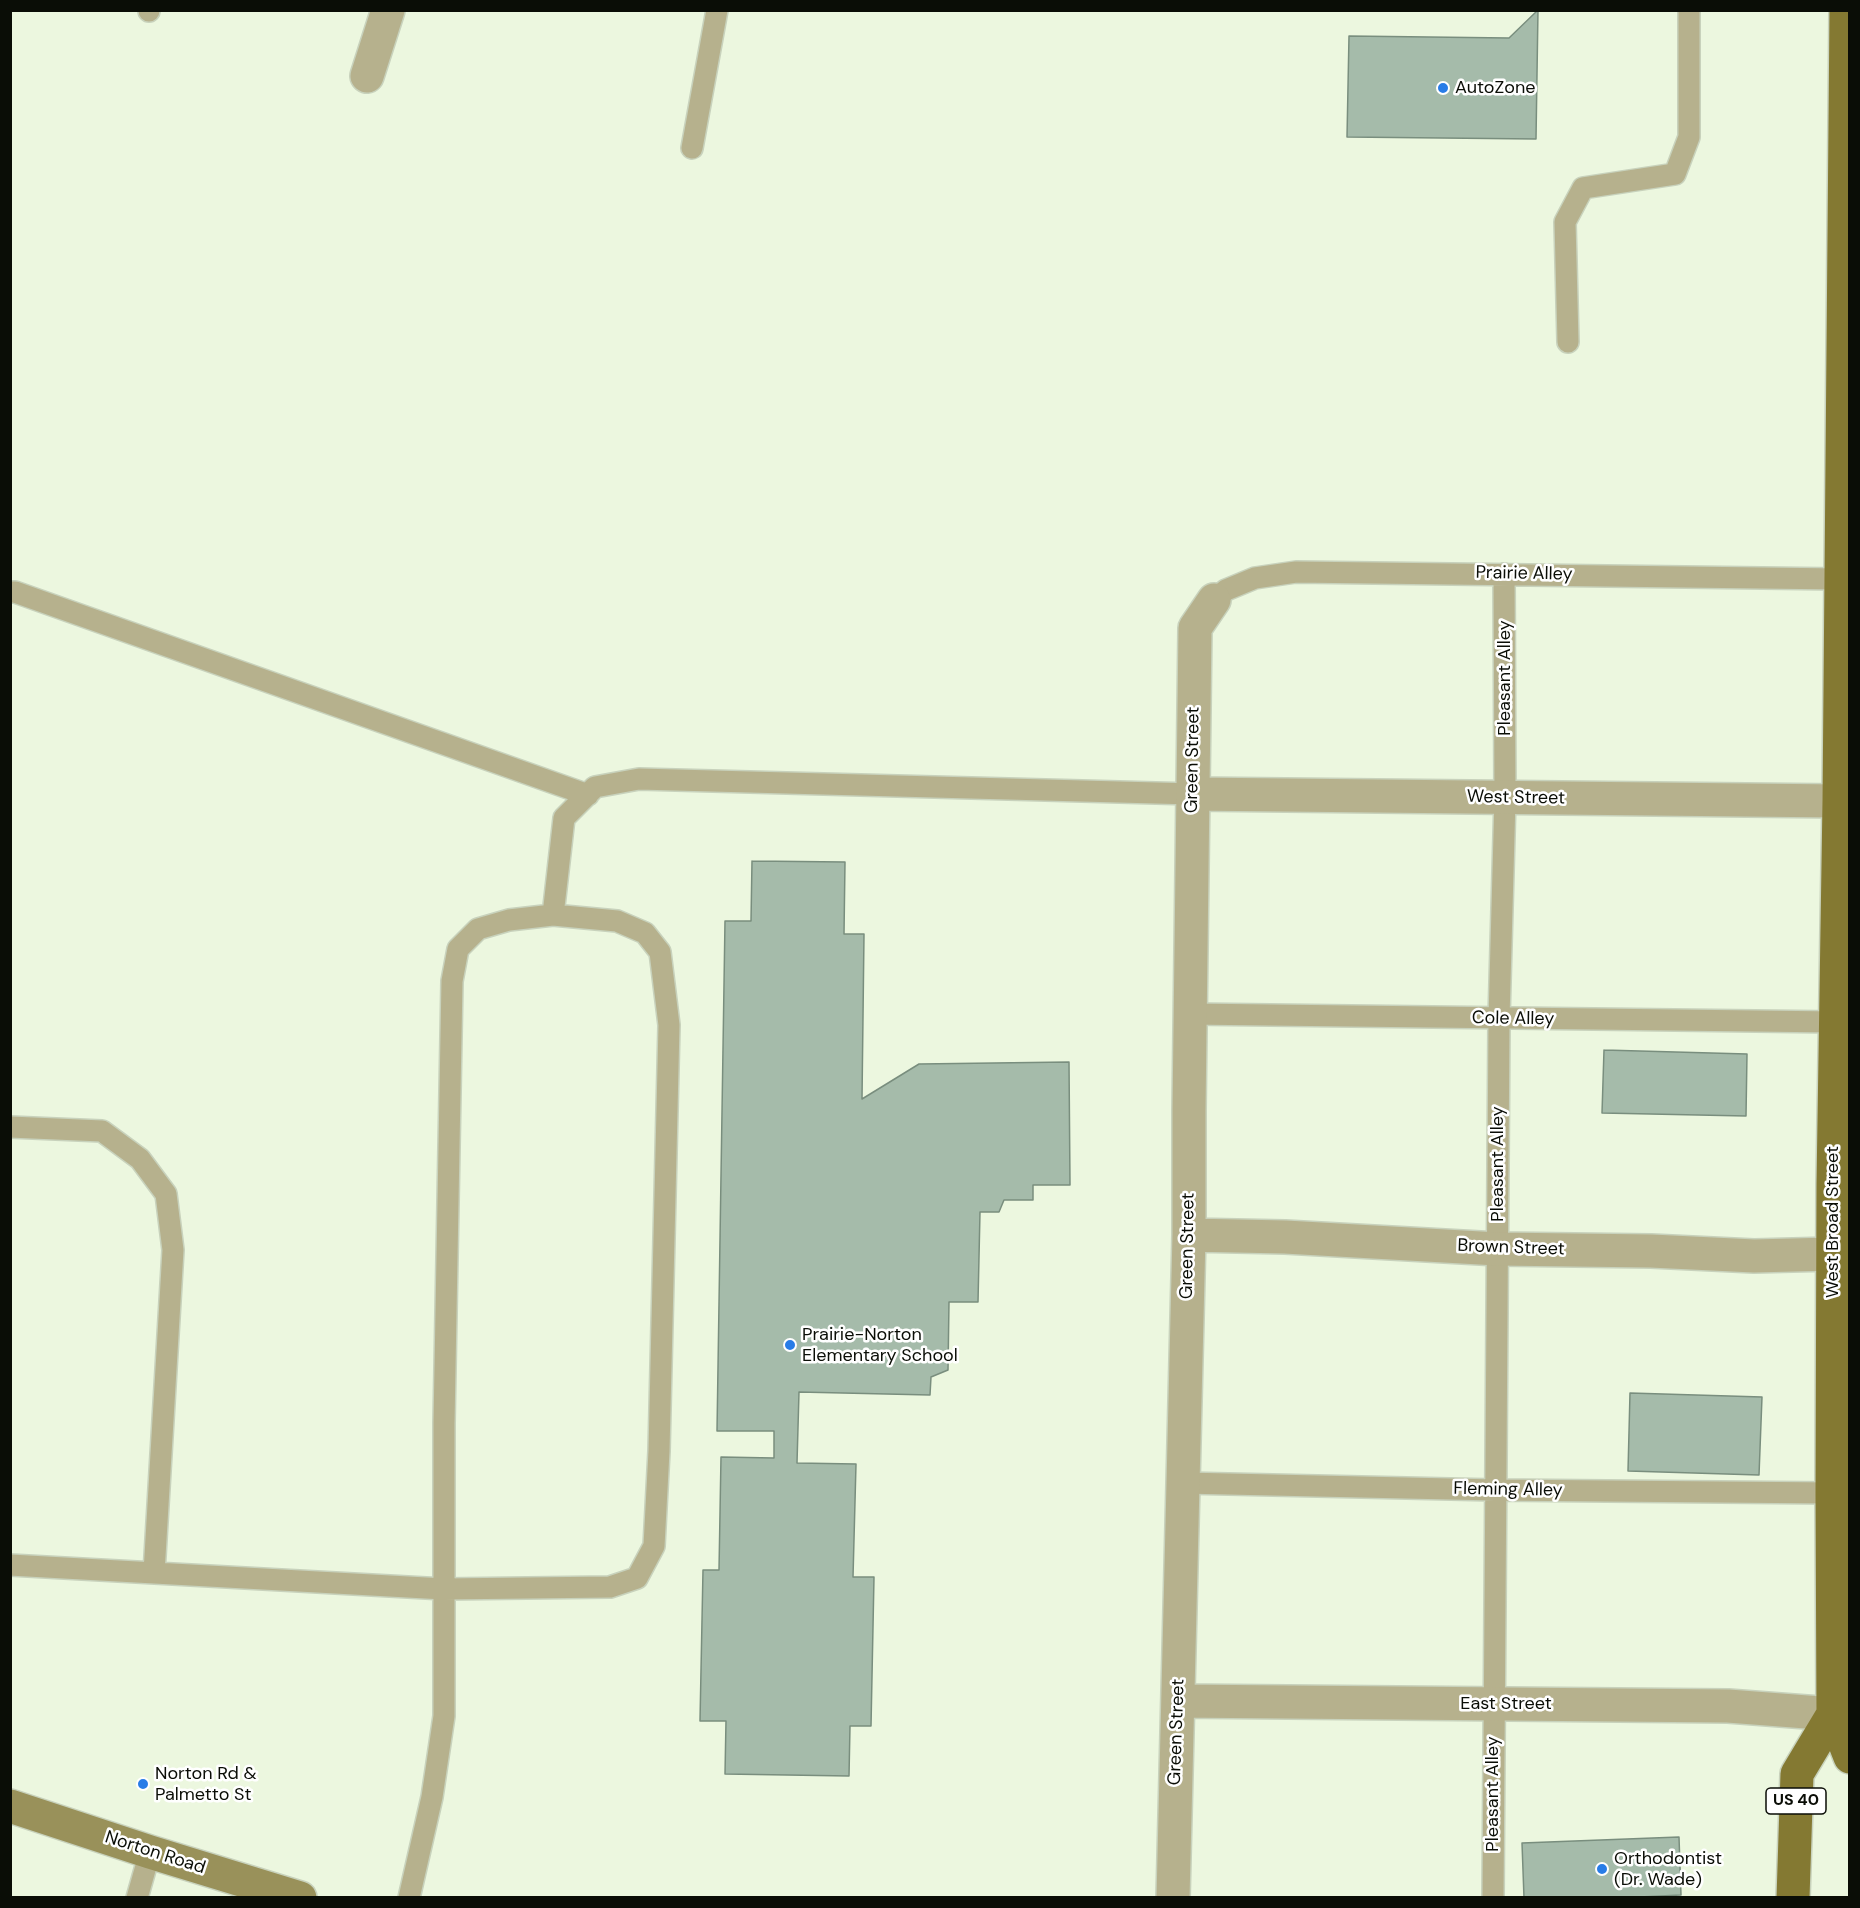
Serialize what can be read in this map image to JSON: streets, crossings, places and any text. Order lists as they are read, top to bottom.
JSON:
{
  "streets": {
    "main road": ["West Broad Street", "US 40", "Norton Road"],
    "street": [
      "Green Street",
      "West Street",
      "Brown Street",
      "East Street"
    ],
    "lane": [
      "Prairie Alley",
      "Pleasant Alley",
      "Cole Alley",
      "Fleming Alley"
    ]
  },
  "crossings": [
    ["Prairie Alley", "Pleasant Alley"],
    ["Prairie Alley", "Green Street"],
    ["Prairie Alley", "West Broad Street"],
    ["Pleasant Alley", "West Street"],
    ["Pleasant Alley", "Cole Alley"],
    ["Pleasant Alley", "Brown Street"],
    ["Pleasant Alley", "Fleming Alley"],
    ["Pleasant Alley", "East Street"],
    ["Green Street", "West Street"],
    ["Green Street", "Cole Alley"],
    ["Green Street", "Brown Street"],
    ["Green Street", "Fleming Alley"],
    ["Green Street", "East Street"],
    ["West Street", "West Broad Street"],
    ["Cole Alley", "West Broad Street"],
    ["West Broad Street", "Brown Street"],
    ["West Broad Street", "Fleming Alley"],
    ["West Broad Street", "East Street"],
    ["West Broad Street", "US 40"],
    ["East Street", "US 40"]
  ],
  "places": [
    "AutoZone",
    "Prairie-Norton Elementary School",
    "Norton Rd & Palmetto St",
    "Orthodontist (Dr. Wade)"
  ]
}
